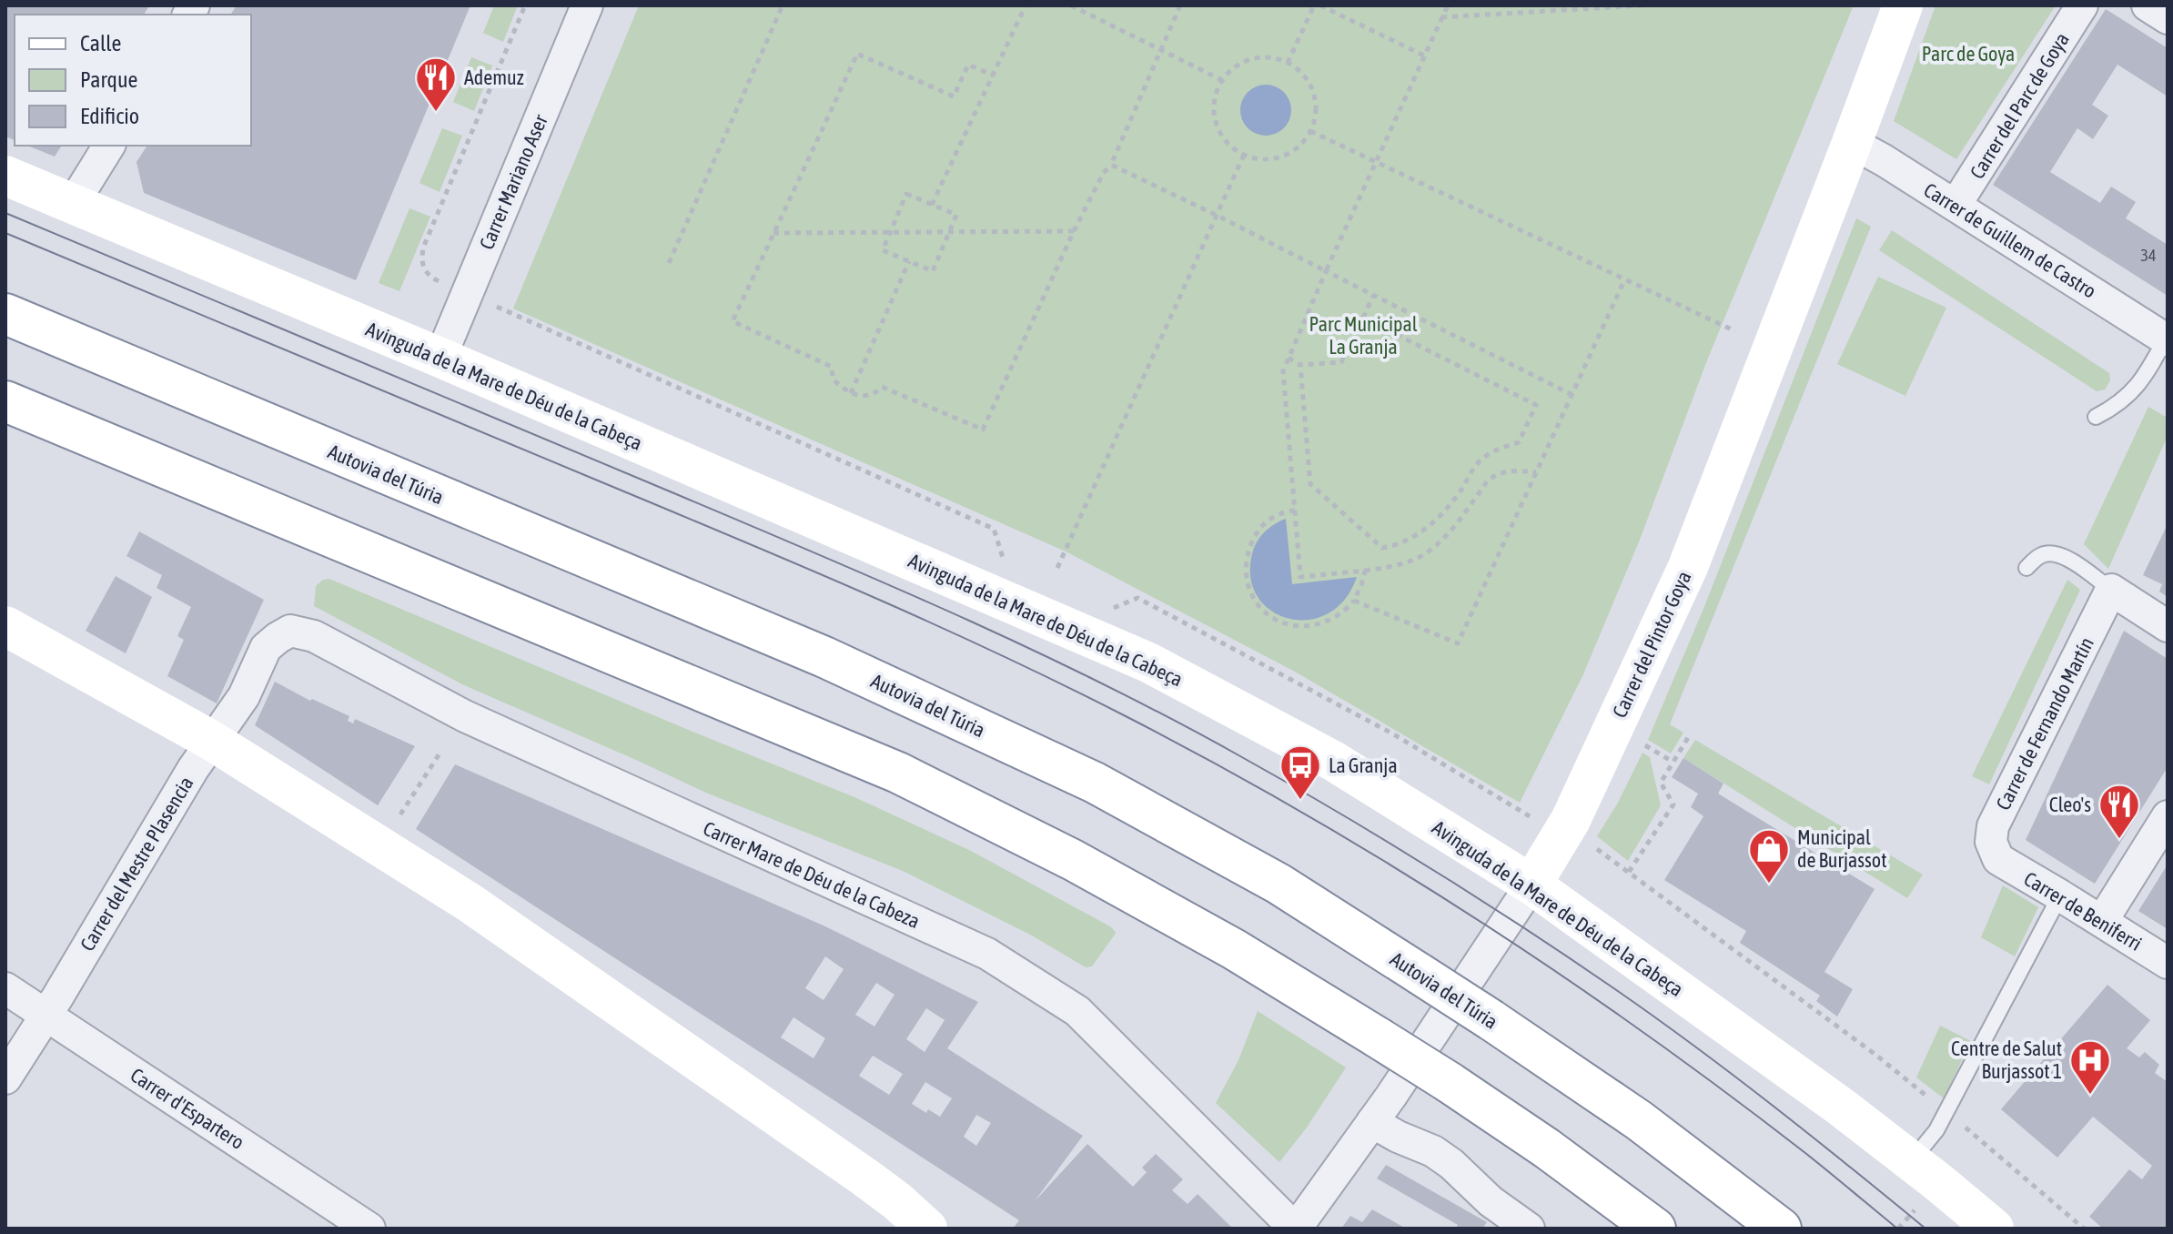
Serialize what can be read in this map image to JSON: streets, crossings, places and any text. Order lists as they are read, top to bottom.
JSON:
{
  "streets": {
    "main road": ["Avinguda de la Mare de Déu de la Cabeça", "Autovia del Túria", "Carrer del Pintor Goya"],
    "street": [
      "Carrer del Parc de Goya",
      "Carrer Mariano Aser",
      "Carrer de Guillem de Castro",
      "Carrer de Fernando Martín",
      "Carrer del Mestre Plasencia",
      "Carrer Mare de Déu de la Cabeza",
      "Carrer de Beniferri",
      "Carrer d'Espartero"
    ]
  },
  "crossings": [
    ["Carrer del Parc de Goya", "Carrer de Guillem de Castro"],
    ["Carrer Mariano Aser", "Avinguda de la Mare de Déu de la Cabeça"],
    ["Carrer de Guillem de Castro", "Carrer del Pintor Goya"],
    ["Avinguda de la Mare de Déu de la Cabeça", "Carrer del Pintor Goya"],
    ["Carrer del Pintor Goya", "Carrer Mare de Déu de la Cabeza"],
    ["Carrer de Fernando Martín", "Carrer de Beniferri"],
    ["Carrer del Mestre Plasencia", "Carrer Mare de Déu de la Cabeza"],
    ["Carrer del Mestre Plasencia", "Carrer d'Espartero"]
  ],
  "parks": ["Parc de Goya", "Parc Municipal La Granja"],
  "places": {
    "restaurant": ["Ademuz", "Cleo's"],
    "bus stop": ["La Granja"],
    "shop": ["Municipal de Burjassot"],
    "hospital": ["Centre de Salut Burjassot 1"]
  },
  "house_numbers": ["34"],
  "legend": ["Calle", "Parque", "Edificio"]
}
